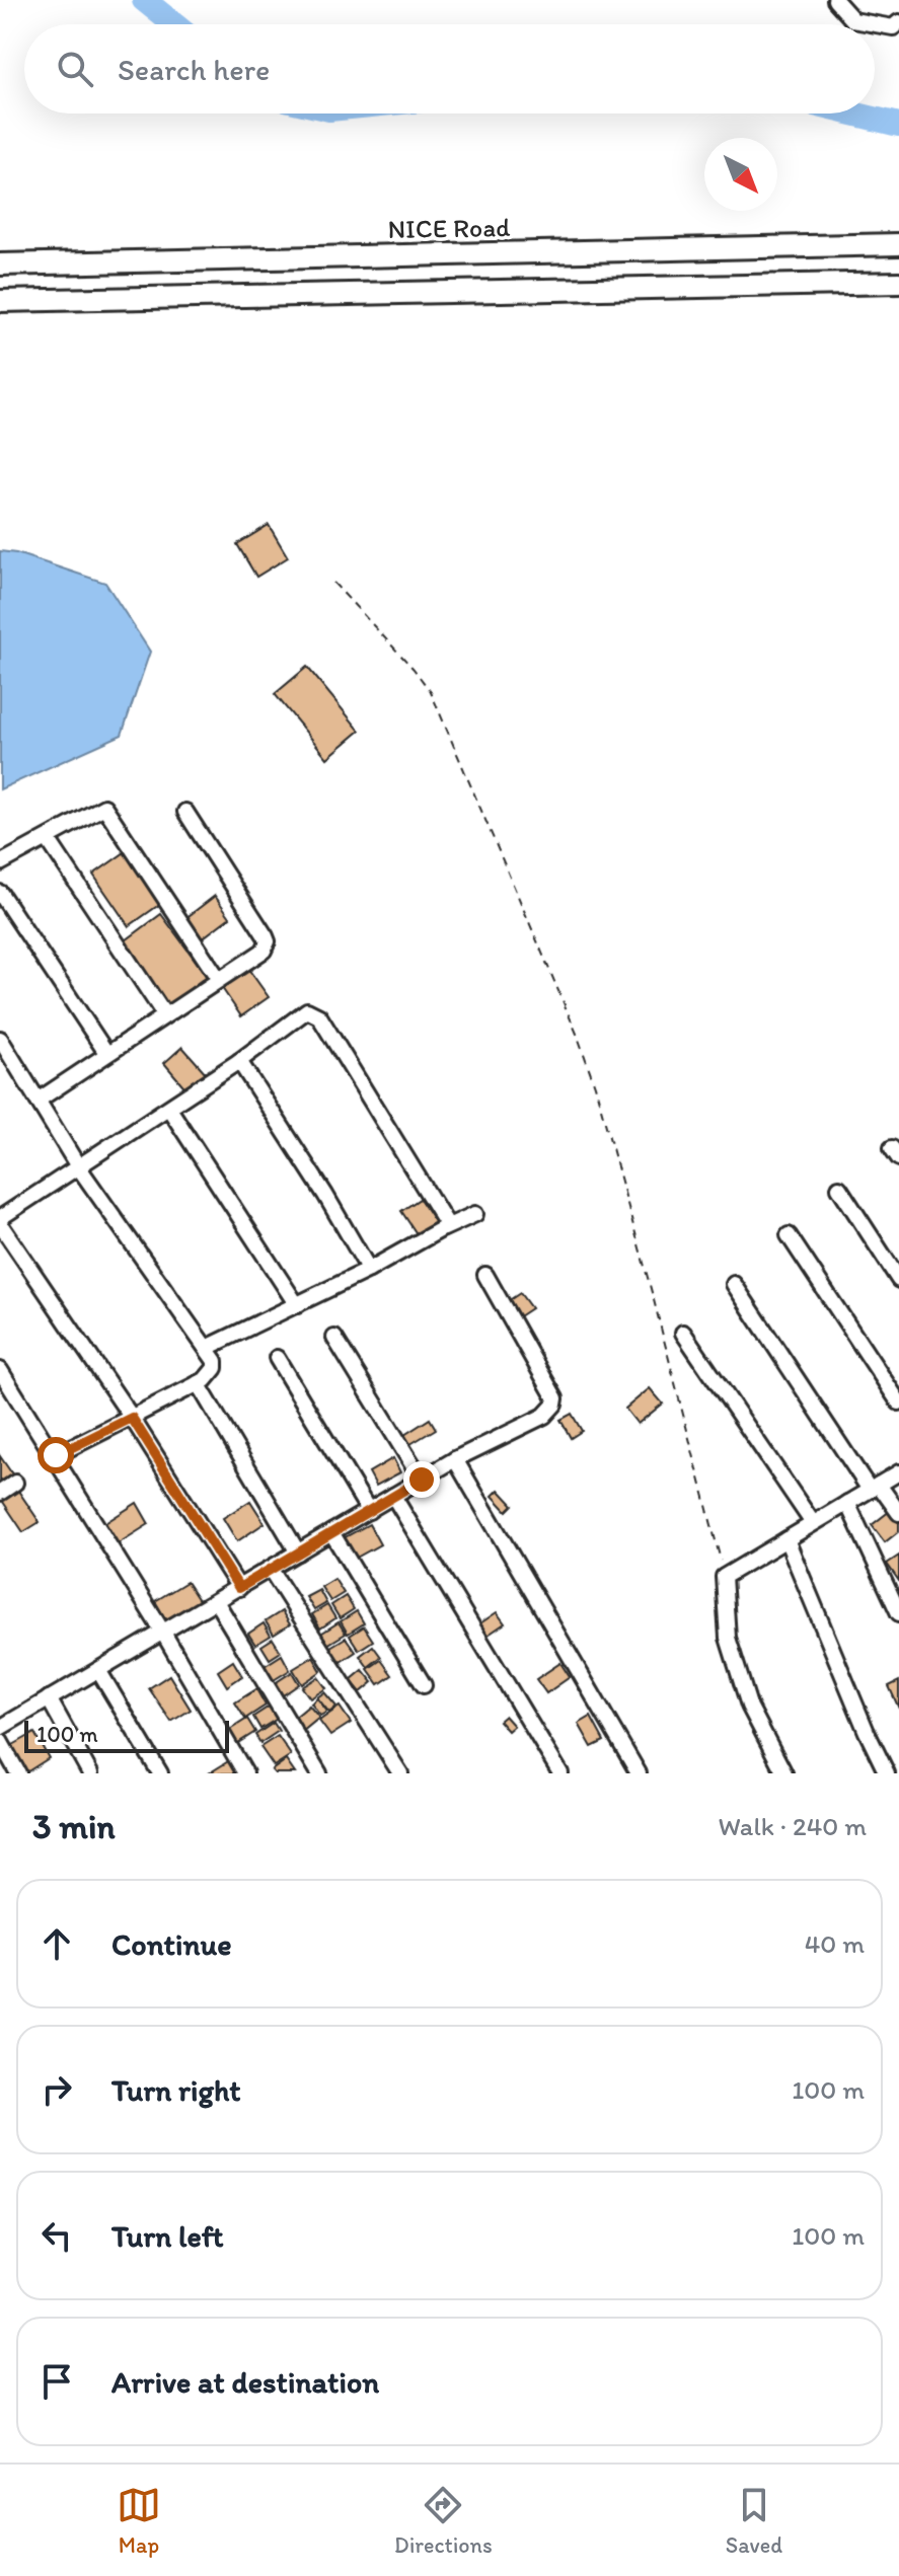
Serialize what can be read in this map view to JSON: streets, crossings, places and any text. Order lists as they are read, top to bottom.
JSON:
{
  "streets": {
    "highway": ["NICE Road"]
  },
  "scale_bar": "100 m",
  "north": "bottom right",
  "page": {
    "search": "Search here",
    "scale": "100 m",
    "heading": ["3 min", "Walk · 240 m"],
    "list": [
      ["Continue", "40 m"],
      ["Turn right", "100 m"],
      ["Turn left", "100 m"],
      "Arrive at destination"
    ],
    "nav": ["Map", "Directions", "Saved"]
  }
}
